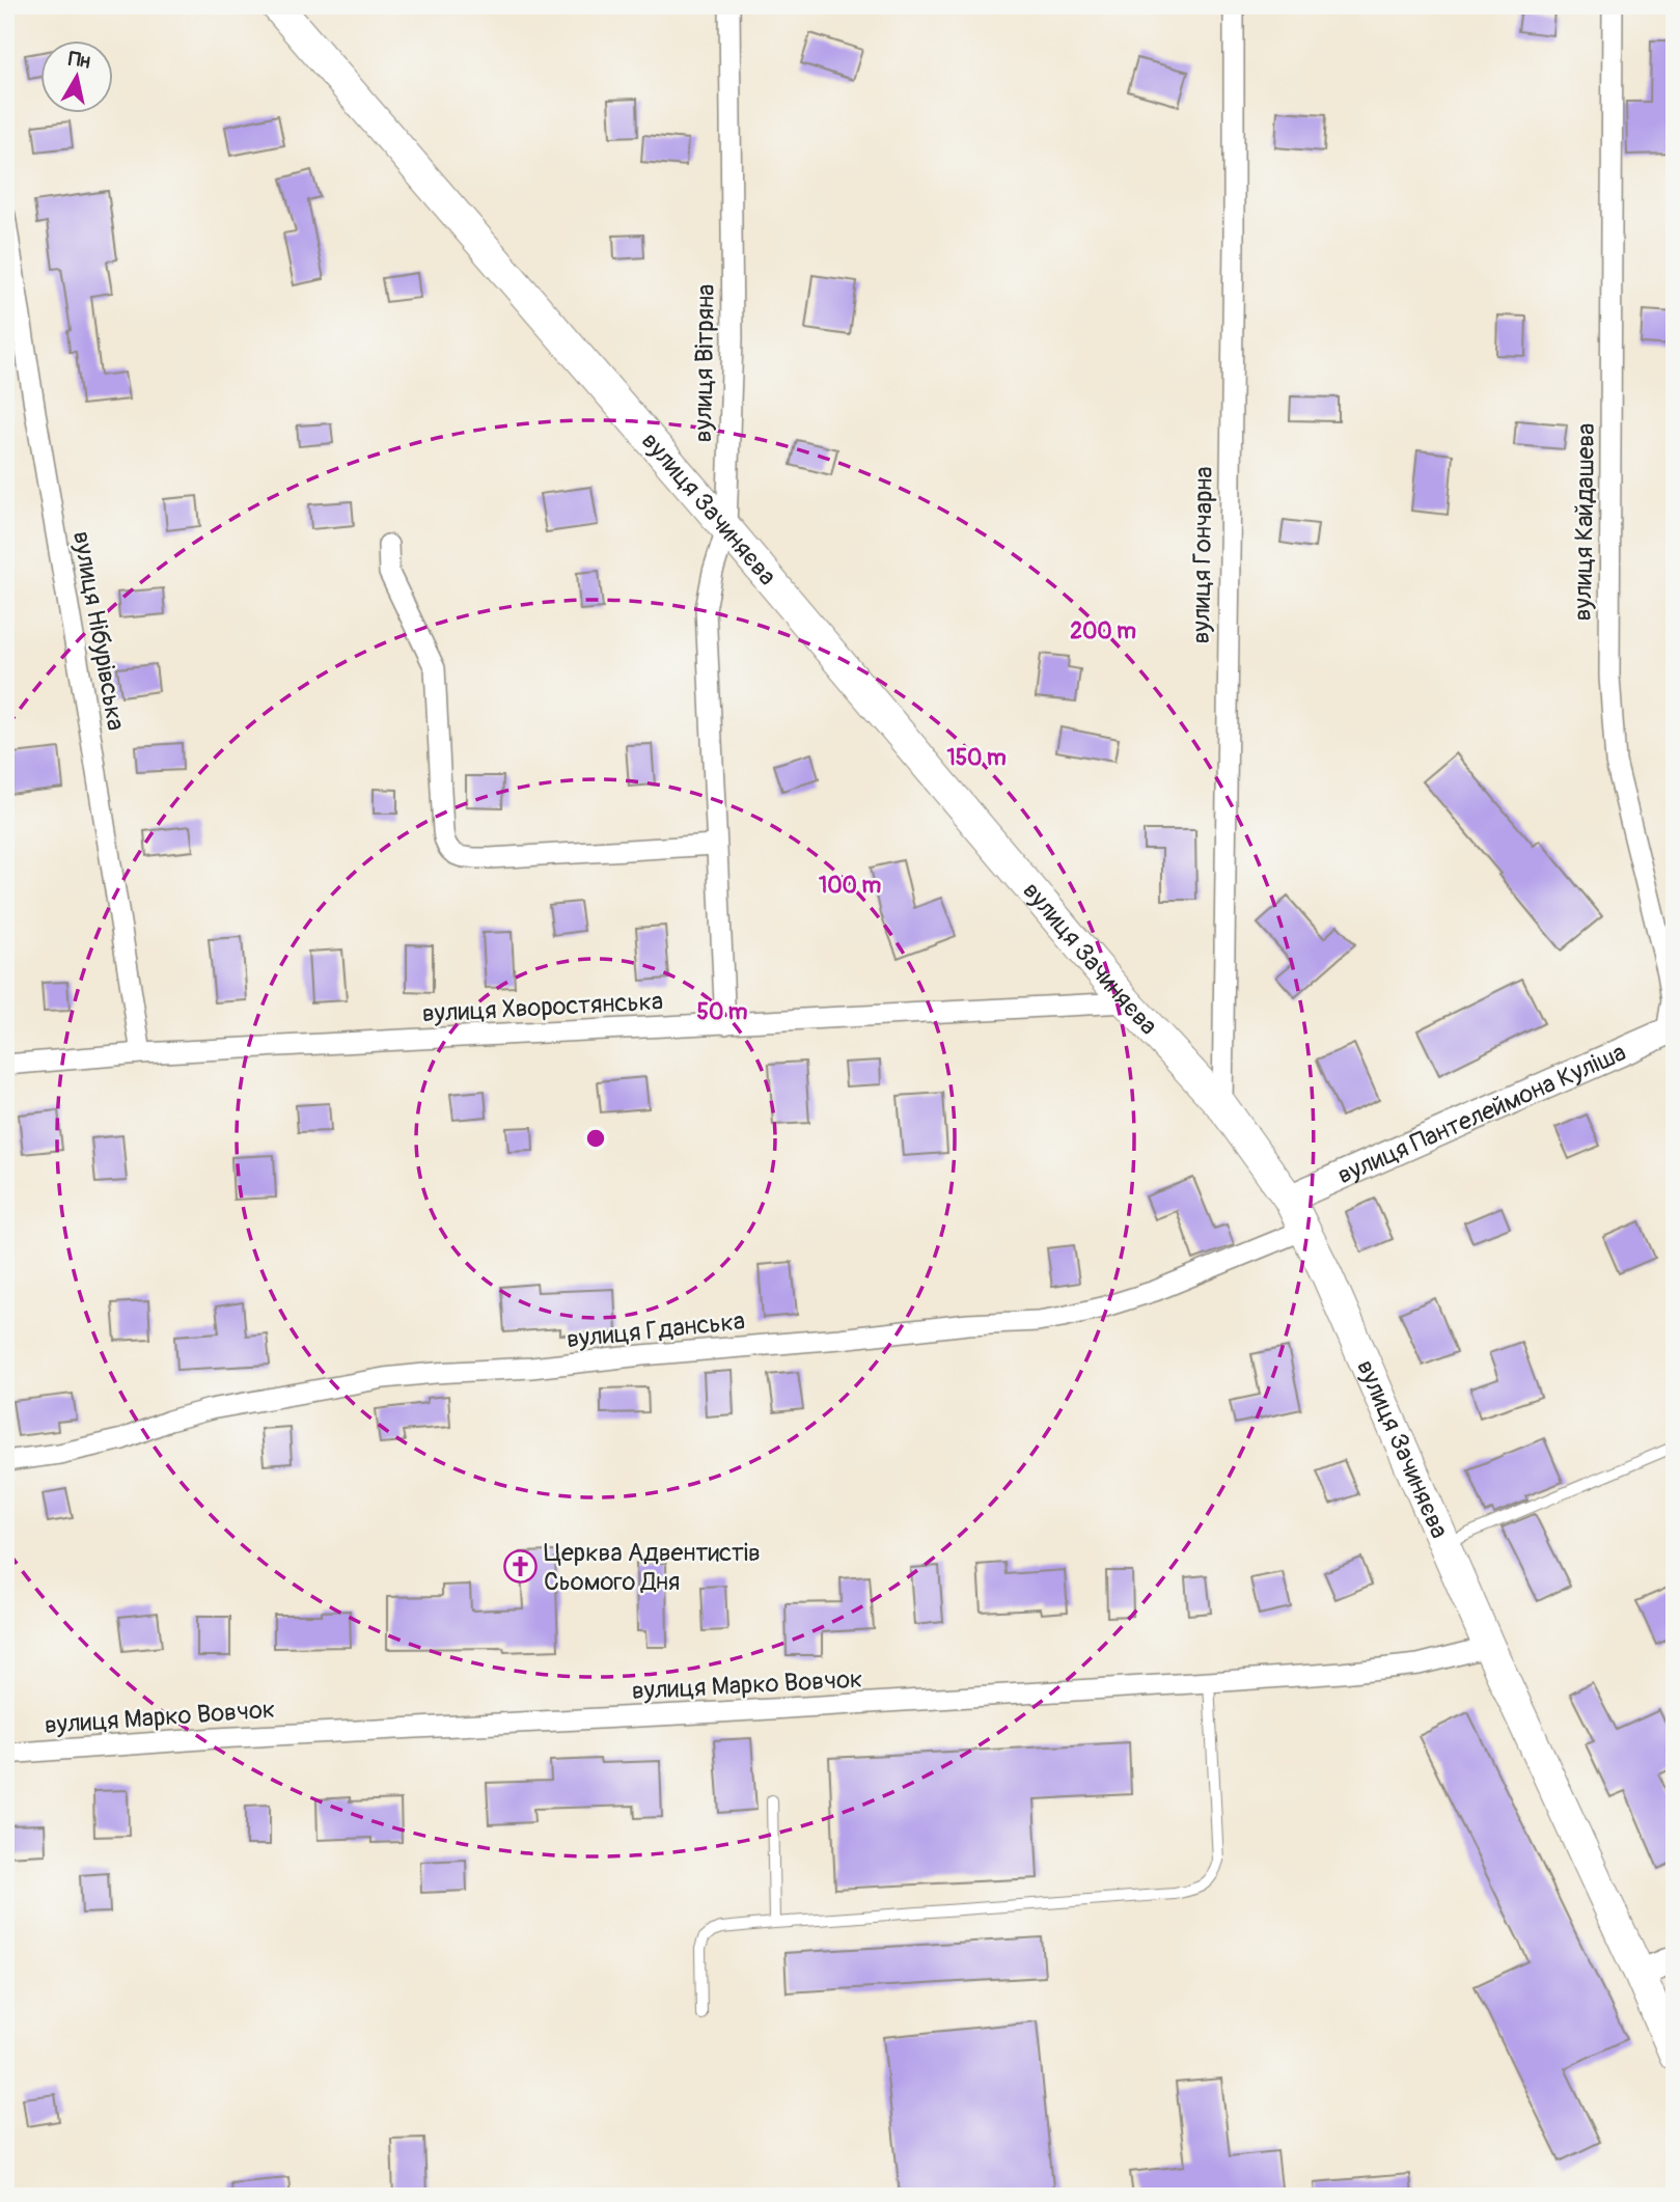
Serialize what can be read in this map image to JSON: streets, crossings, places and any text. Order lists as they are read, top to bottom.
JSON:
{
  "streets": {
    "main road": ["вулиця Зачиняєва"],
    "street": [
      "вулиця Вітряна",
      "вулиця Кайдашева",
      "вулиця Гончарна",
      "вулиця Нібурівська",
      "вулиця Хворостянська",
      "вулиця Пантелеймона Куліша",
      "вулиця Гданська",
      "вулиця Марко Вовчок"
    ]
  },
  "crossings": [
    ["вулиця Вітряна", "вулиця Зачиняєва"],
    ["вулиця Вітряна", "вулиця Хворостянська"],
    ["вулиця Зачиняєва", "вулиця Гончарна"],
    ["вулиця Зачиняєва", "вулиця Хворостянська"],
    ["вулиця Зачиняєва", "вулиця Пантелеймона Куліша"],
    ["вулиця Зачиняєва", "вулиця Гданська"],
    ["вулиця Зачиняєва", "вулиця Марко Вовчок"],
    ["вулиця Кайдашева", "вулиця Пантелеймона Куліша"],
    ["вулиця Нібурівська", "вулиця Хворостянська"]
  ],
  "places": {
    "church": ["Церква Адвентистів Сьомого Дня"]
  },
  "north": "top",
  "rings": [
    "200 m",
    "150 m",
    "100 m",
    "50 m"
  ]
}
